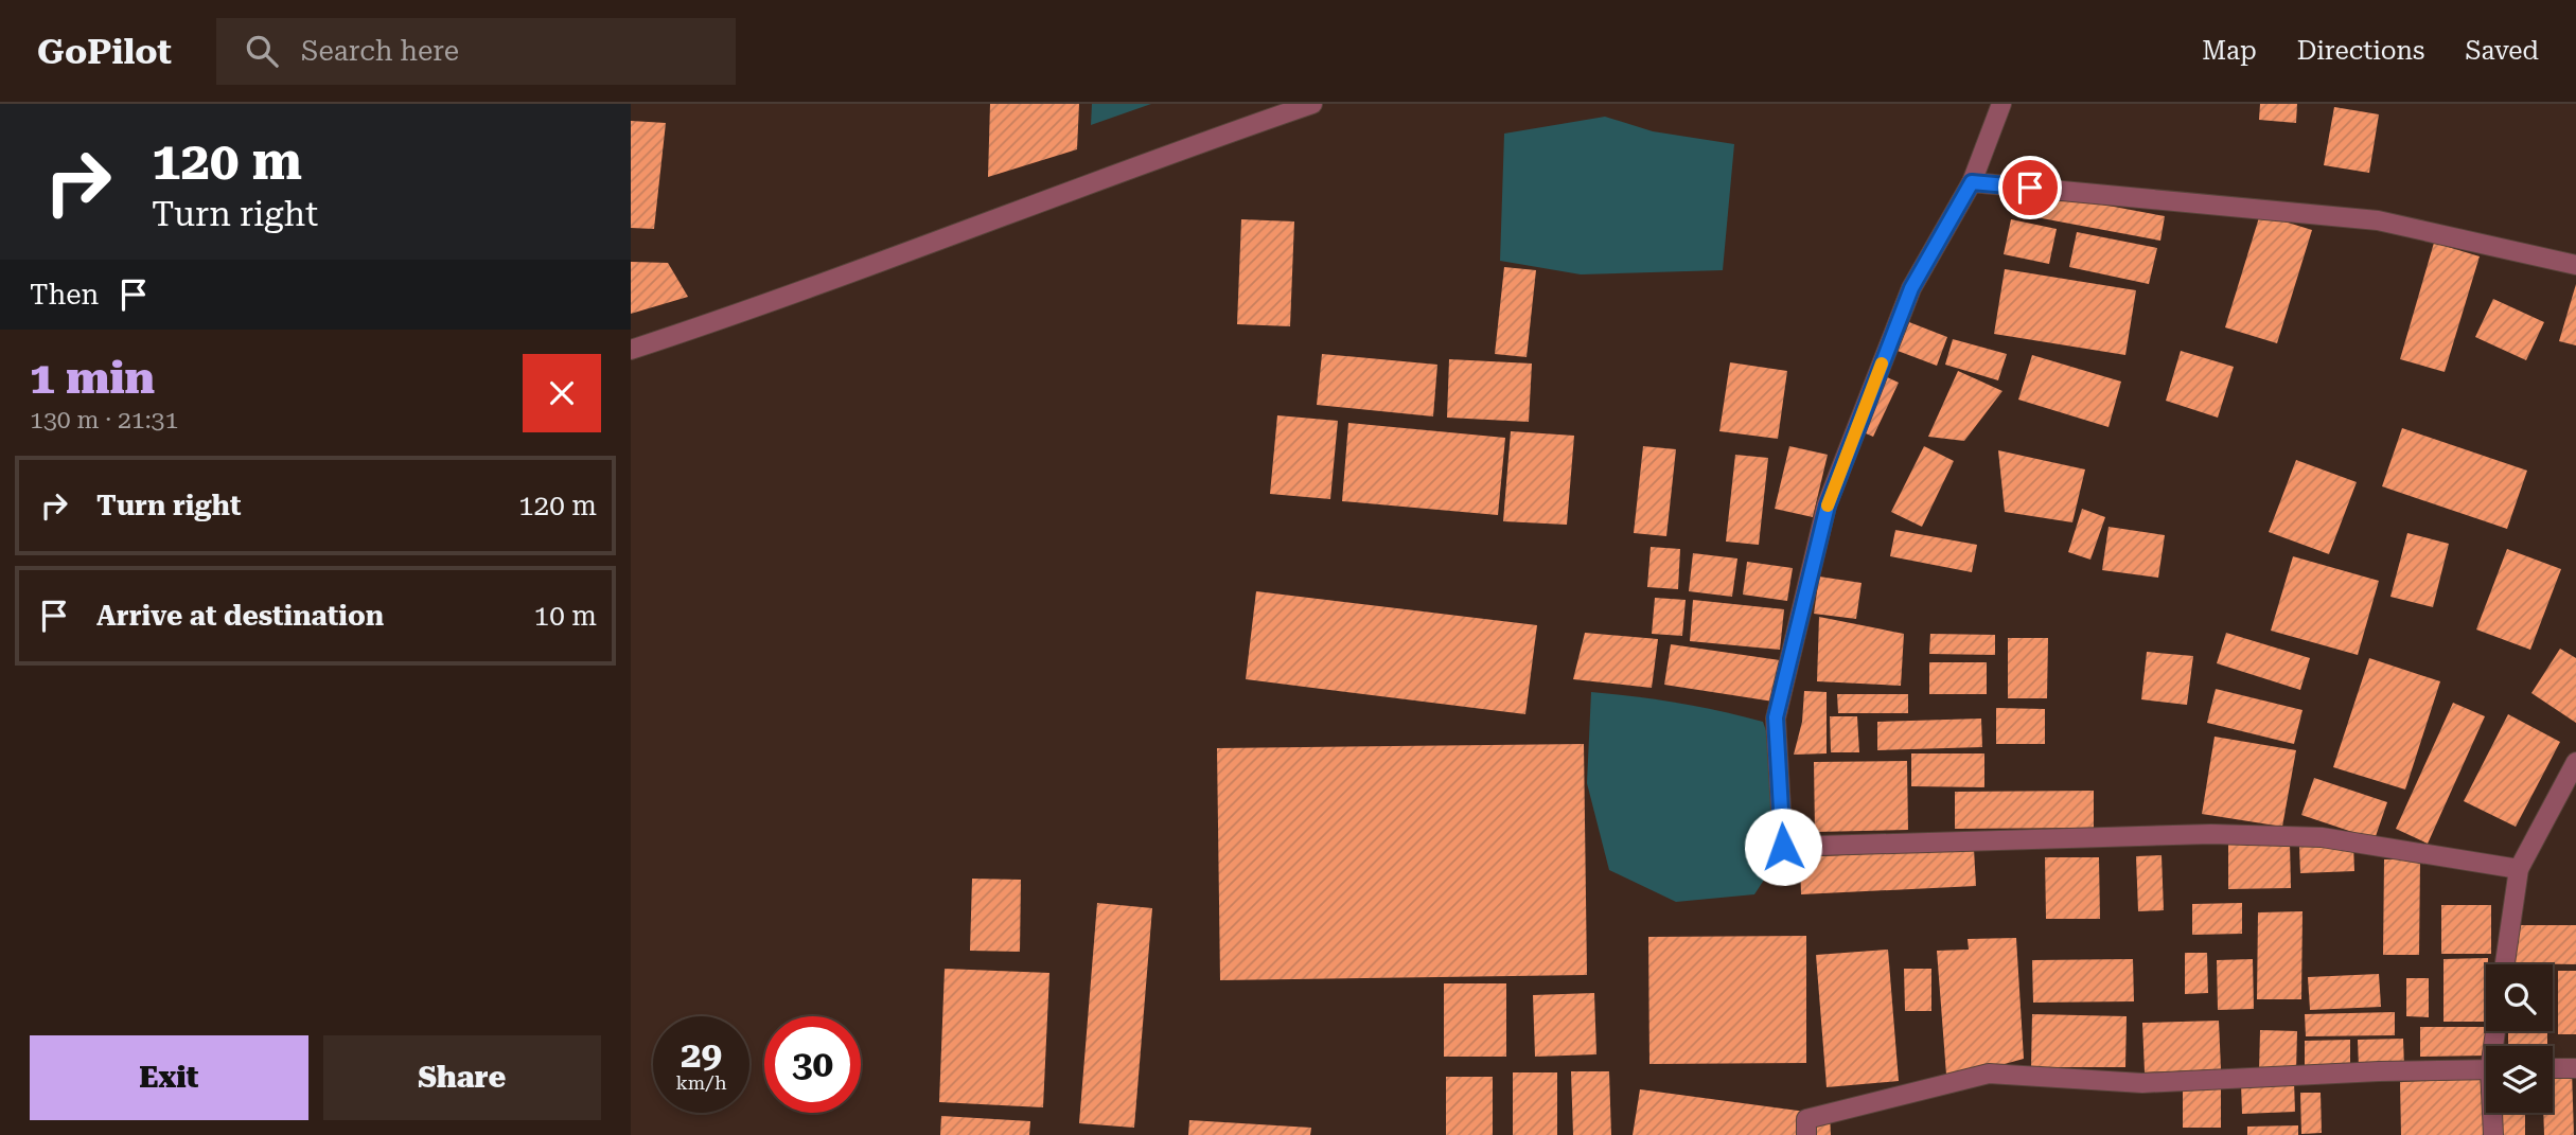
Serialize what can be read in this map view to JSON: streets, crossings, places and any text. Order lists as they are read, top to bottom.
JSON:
{
  "page": {
    "header": "GoPilot",
    "search": "Search here",
    "nav": ["Map", "Directions", "Saved"],
    "turn": ["120 m", "Turn right"],
    "then": "Then",
    "heading": ["1 min", "130 m · 21:31"],
    "list": [
      {
        "name": "Turn right",
        "value": "120 m"
      },
      {
        "name": "Arrive at destination",
        "value": "10 m"
      }
    ],
    "speed": "29 km/h",
    "limit": "30",
    "buttons": ["Exit", "Share"]
  }
}
